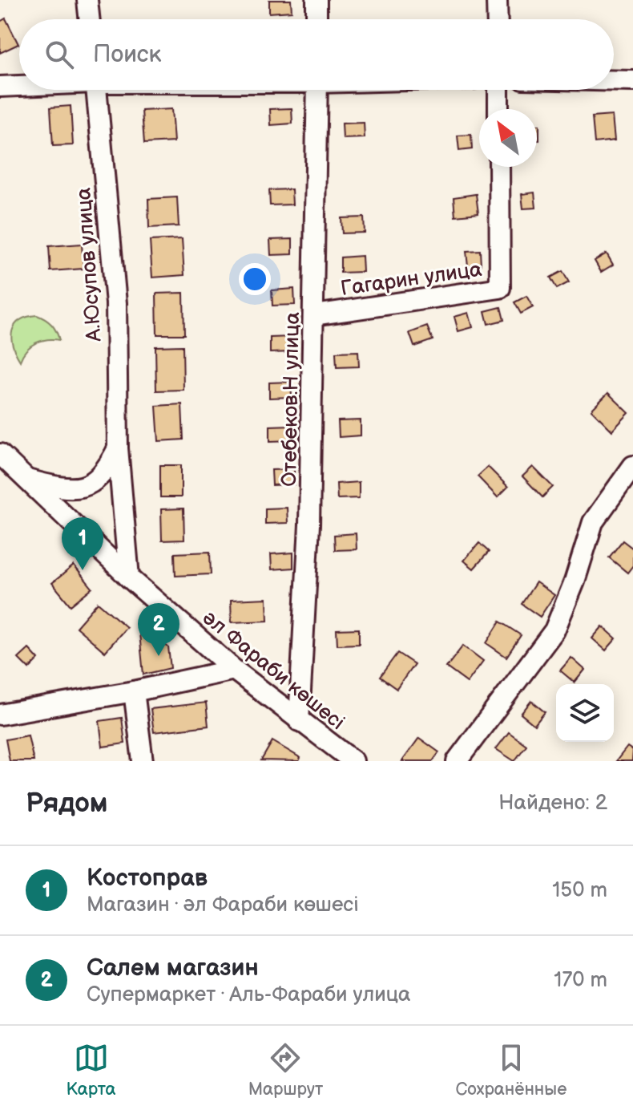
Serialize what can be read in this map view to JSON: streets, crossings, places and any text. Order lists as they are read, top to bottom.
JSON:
{
  "streets": {
    "street": [
      "А.Юсупов улица",
      "Гагарин улица",
      "Отебеков.Н улица",
      "әл Фараби көшесі"
    ]
  },
  "crossings": [
    ["А.Юсупов улица", "әл Фараби көшесі"],
    ["Гагарин улица", "Отебеков.Н улица"],
    ["Отебеков.Н улица", "әл Фараби көшесі"]
  ],
  "north": "top left",
  "page": {
    "search": "Поиск",
    "pins": ["1", "2"],
    "heading": ["Рядом", "Найдено: 2"],
    "list": [
      {
        "mark": "1",
        "name": "Костоправ",
        "note": "Магазин · әл Фараби көшесі",
        "value": "150 m"
      },
      {
        "mark": "2",
        "name": "Салем магазин",
        "note": "Супермаркет · Аль-Фараби улица",
        "value": "170 m"
      }
    ],
    "nav": ["Карта", "Маршрут", "Сохранённые"]
  }
}
